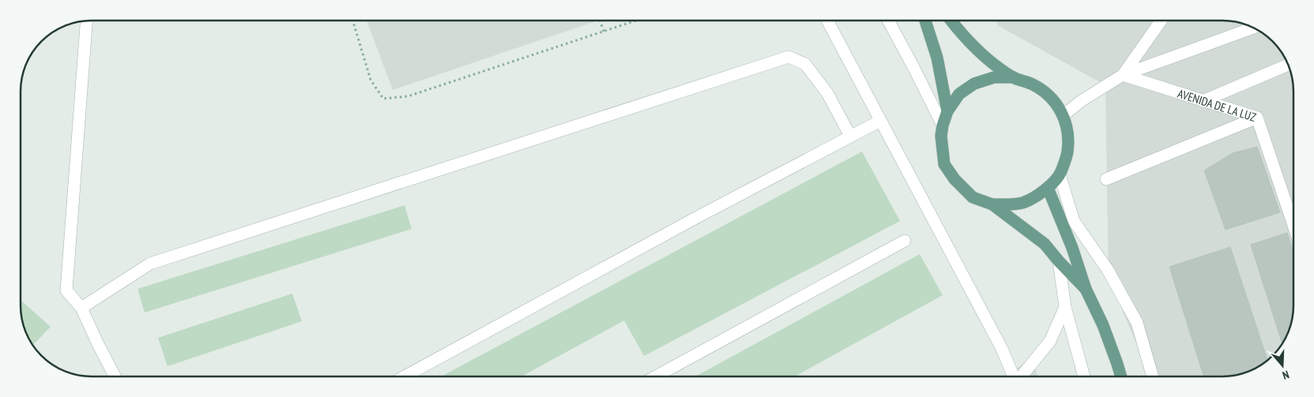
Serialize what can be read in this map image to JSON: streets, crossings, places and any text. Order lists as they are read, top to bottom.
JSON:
{
  "streets": {
    "street": ["AVENIDA DE LA LUZ"]
  },
  "north": "bottom"
}
